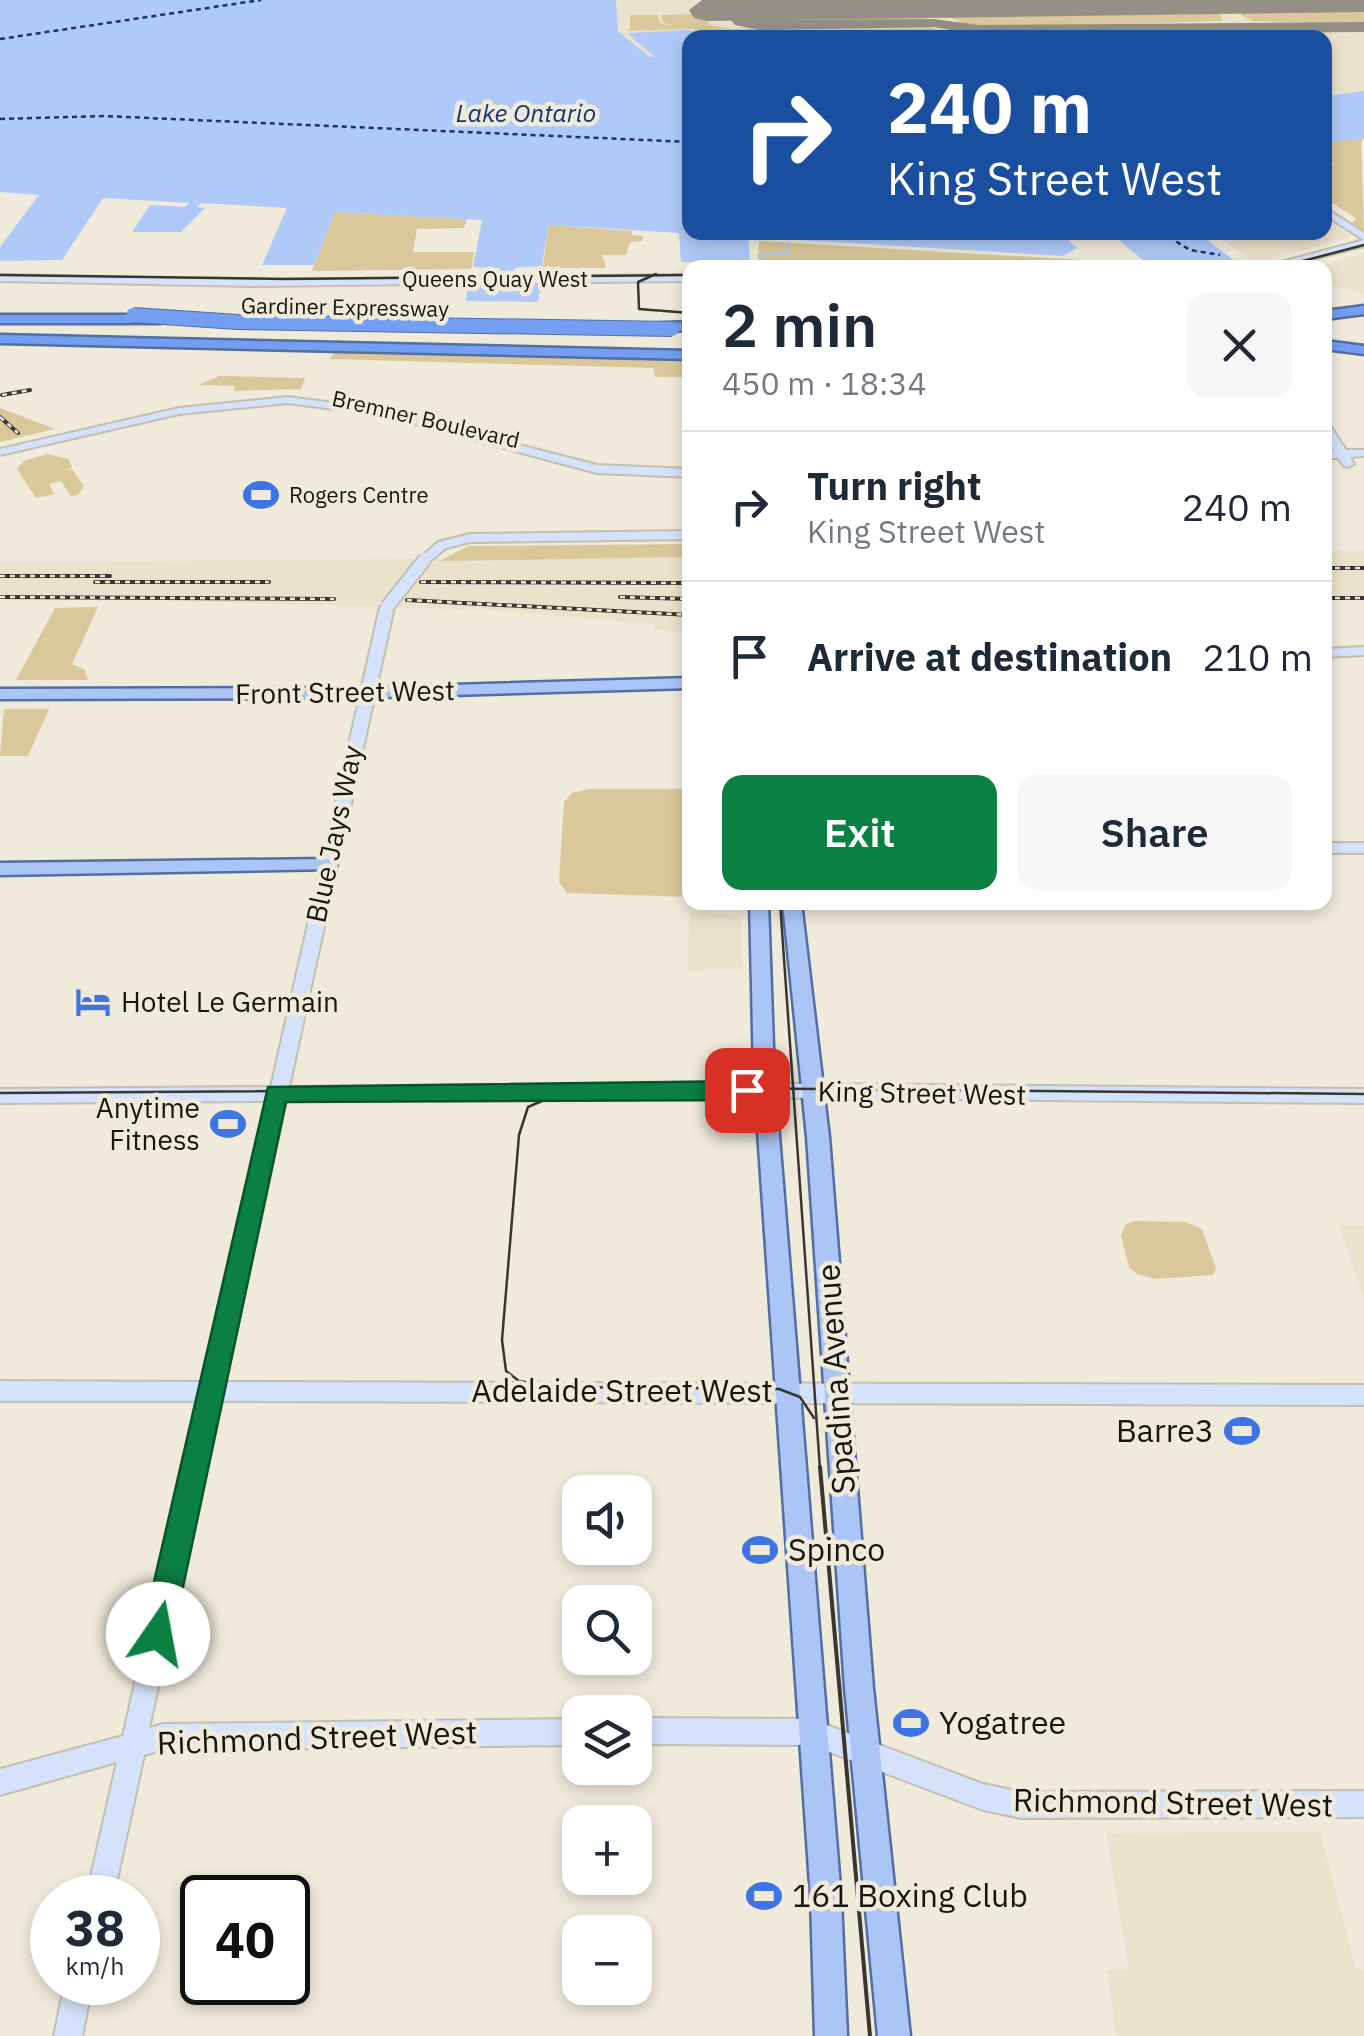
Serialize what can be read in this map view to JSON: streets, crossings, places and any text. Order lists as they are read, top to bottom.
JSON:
{
  "streets": {
    "highway": ["Gardiner Expressway"],
    "main road": [
      "Queens Quay West",
      "Bremner Boulevard",
      "Front Street West",
      "Blue Jays Way",
      "King Street West",
      "Spadina Avenue",
      "Adelaide Street West",
      "Richmond Street West"
    ]
  },
  "crossings": [
    ["Front Street West", "Blue Jays Way"],
    ["Blue Jays Way", "King Street West"],
    ["Blue Jays Way", "Adelaide Street West"],
    ["Blue Jays Way", "Richmond Street West"],
    ["King Street West", "Spadina Avenue"],
    ["Spadina Avenue", "Adelaide Street West"],
    ["Spadina Avenue", "Richmond Street West"]
  ],
  "water": ["Lake Ontario"],
  "places": {
    "sports": [
      "Rogers Centre",
      "Anytime Fitness",
      "Barre3",
      "Spinco",
      "Yogatree",
      "161 Boxing Club"
    ],
    "hotel": ["Hotel Le Germain"]
  },
  "page": {
    "turn": ["240 m", "King Street West"],
    "heading": ["2 min", "450 m · 18:34"],
    "list": [
      {
        "name": "Turn right",
        "note": "King Street West",
        "value": "240 m"
      },
      {
        "name": "Arrive at destination",
        "value": "210 m"
      }
    ],
    "buttons": ["Exit", "Share"],
    "map_buttons": ["+", "−"],
    "speed": "38 km/h",
    "limit": "40"
  }
}
